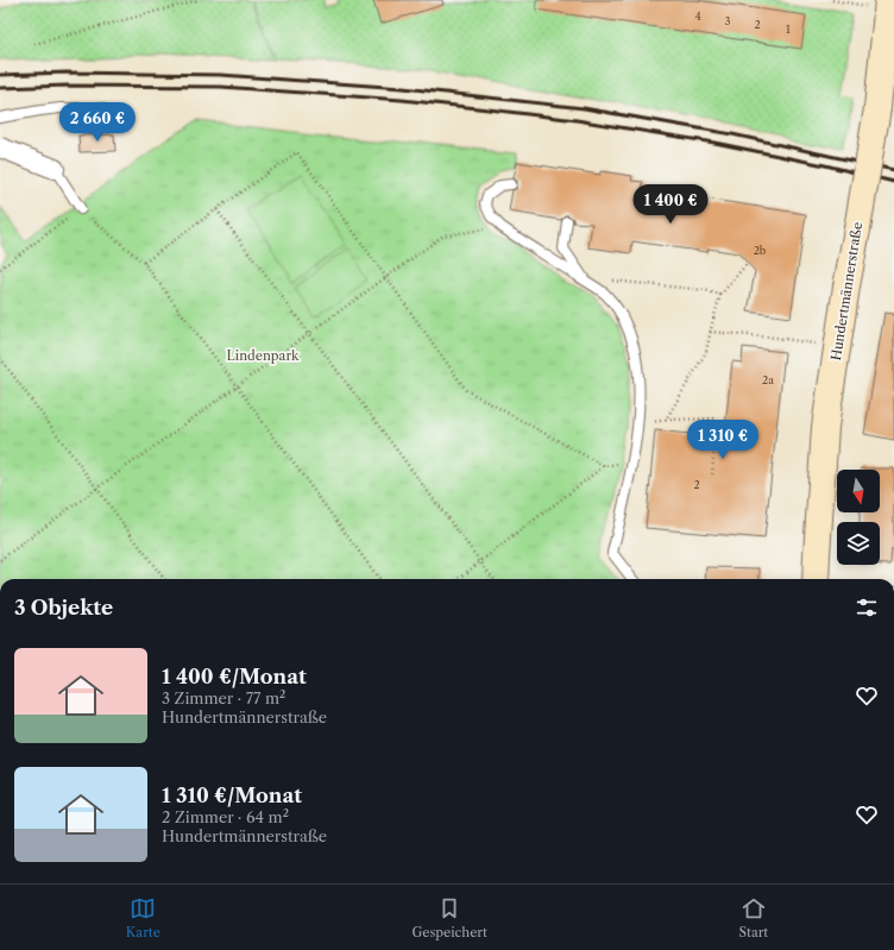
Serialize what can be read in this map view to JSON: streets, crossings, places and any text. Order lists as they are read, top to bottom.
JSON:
{
  "streets": {
    "street": ["Hundertmännerstraße"]
  },
  "parks": ["Lindenpark"],
  "house_numbers": [
    "4",
    "3",
    "2",
    "1",
    "2b",
    "2a",
    "2"
  ],
  "north": "bottom",
  "page": {
    "price": ["2 660 €", "1 400 €", "1 310 €"],
    "heading": "3 Objekte",
    "list": [
      {
        "name": "1 400 €/Monat",
        "note": "3 Zimmer · 77 m² · Hundertmännerstraße"
      },
      {
        "name": "1 310 €/Monat",
        "note": "2 Zimmer · 64 m² · Hundertmännerstraße"
      }
    ],
    "tabs": ["Karte", "Gespeichert", "Start"]
  }
}
